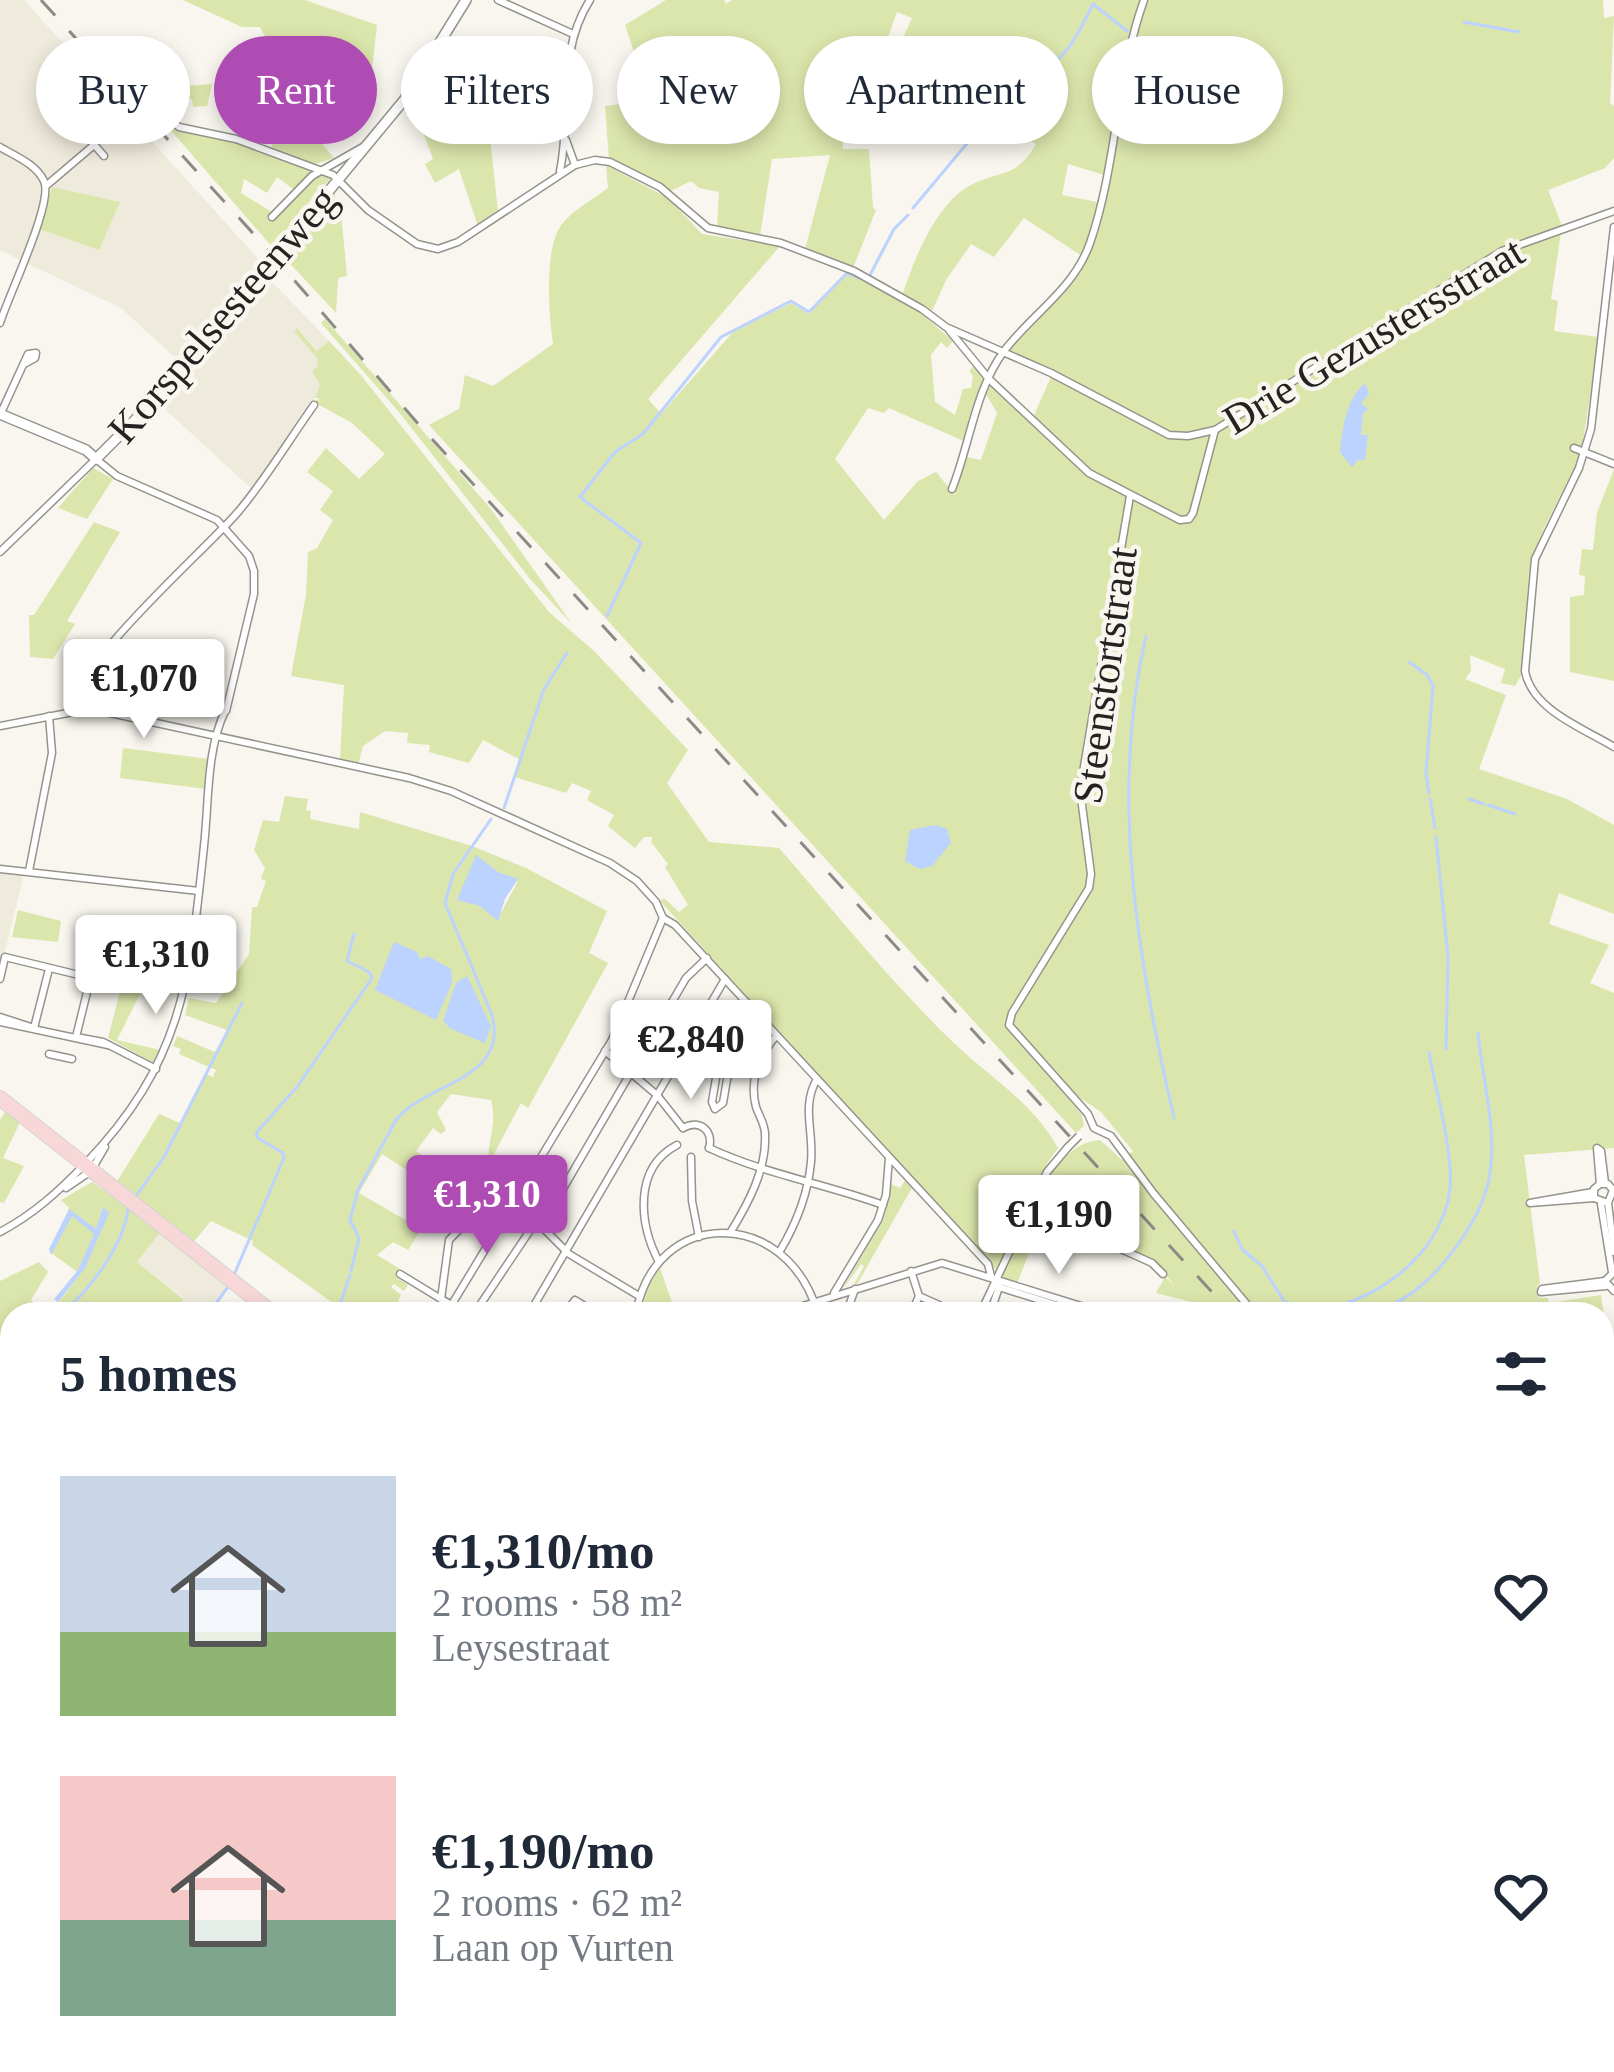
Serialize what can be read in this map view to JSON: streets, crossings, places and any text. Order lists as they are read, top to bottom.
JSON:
{
  "streets": {
    "street": ["Korspelsesteenweg", "Drie Gezustersstraat", "Steenstortstraat"]
  },
  "crossings": [
    ["Drie Gezustersstraat", "Steenstortstraat"]
  ],
  "page": {
    "chip": [
      "Buy",
      "Rent",
      "Filters",
      "New",
      "Apartment",
      "House"
    ],
    "price": [
      "€1,070",
      "€1,310",
      "€2,840",
      "€1,310",
      "€1,190"
    ],
    "heading": "5 homes",
    "list": [
      {
        "name": "€1,310/mo",
        "note": "2 rooms · 58 m² · Leysestraat"
      },
      {
        "name": "€1,190/mo",
        "note": "2 rooms · 62 m² · Laan op Vurten"
      }
    ]
  }
}
